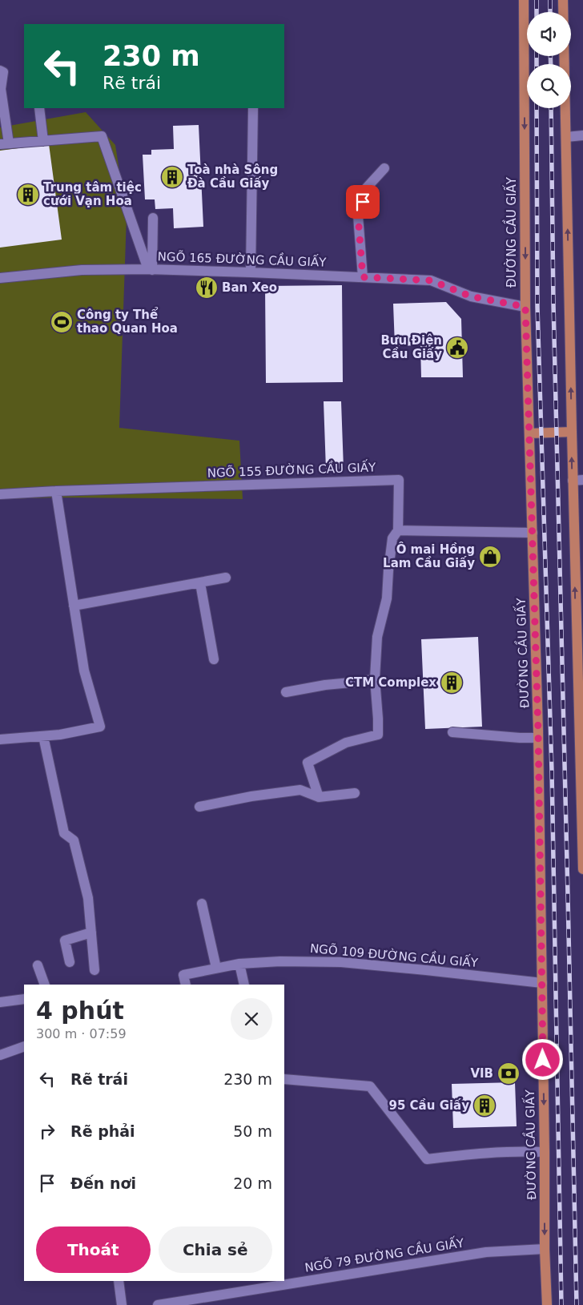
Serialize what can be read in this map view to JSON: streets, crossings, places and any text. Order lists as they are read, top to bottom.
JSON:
{
  "streets": {
    "main road": ["ĐƯỜNG CẦU GIẤY"],
    "street": [
      "NGÕ 165 ĐƯỜNG CẦU GIẤY",
      "NGÕ 155 ĐƯỜNG CẦU GIẤY",
      "NGÕ 109 ĐƯỜNG CẦU GIẤY",
      "NGÕ 79 ĐƯỜNG CẦU GIẤY"
    ]
  },
  "crossings": [
    ["ĐƯỜNG CẦU GIẤY", "NGÕ 165 ĐƯỜNG CẦU GIẤY"],
    ["ĐƯỜNG CẦU GIẤY", "NGÕ 109 ĐƯỜNG CẦU GIẤY"],
    ["ĐƯỜNG CẦU GIẤY", "NGÕ 79 ĐƯỜNG CẦU GIẤY"]
  ],
  "places": {
    "building": [
      "Toà nhà Sông Đà Cầu Giấy",
      "Trung tâm tiệc cưới Vạn Hoa",
      "CTM Complex",
      "95 Cầu Giấy"
    ],
    "restaurant": ["Ban Xeo"],
    "sports": ["Công ty Thể thao Quan Hoa"],
    "public building": ["Bưu Điện Cầu Giấy"],
    "shop": ["Ô mai Hồng Lam Cầu Giấy"],
    "bank": ["VIB"]
  },
  "page": {
    "turn": ["230 m", "Rẽ trái"],
    "heading": ["4 phút", "300 m · 07:59"],
    "list": [
      {
        "name": "Rẽ trái",
        "value": "230 m"
      },
      {
        "name": "Rẽ phải",
        "value": "50 m"
      },
      {
        "name": "Đến nơi",
        "value": "20 m"
      }
    ],
    "buttons": ["Thoát", "Chia sẻ"]
  }
}
